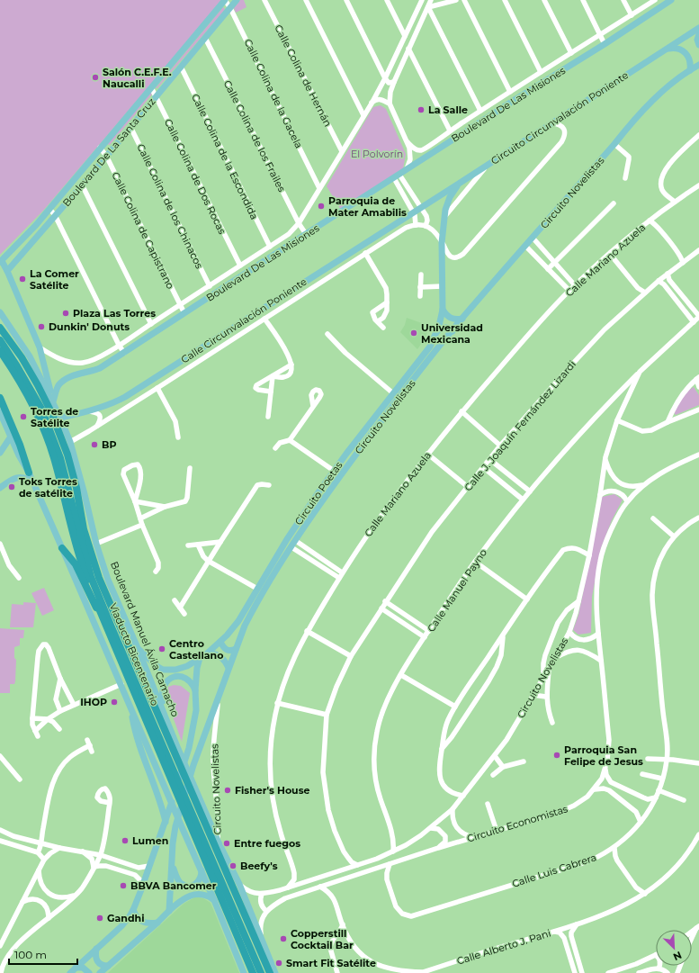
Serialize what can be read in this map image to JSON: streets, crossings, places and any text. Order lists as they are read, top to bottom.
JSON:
{
  "streets": {
    "highway": ["Boulevard Manuel Ávila Camacho", "Viaducto Bicentenario"],
    "main road": [
      "Boulevard De Las Misiones",
      "Circuito Circunvalación Poniente",
      "Boulevard De La Santa Cruz",
      "Circuito Novelistas",
      "Calle Circunvalación Poniente",
      "Circuito Poetas"
    ],
    "street": [
      "Calle Colina de Hernán",
      "Calle Colina de la Gacela",
      "Calle Colina de los Frailes",
      "Calle Colina de la Escondida",
      "Calle Colina de Dos Rocas",
      "Calle Colina de los Chinacos",
      "Calle Colina de Capistrano",
      "Calle Mariano Azuela",
      "Calle J. Joaquín Fernández Lizardi",
      "Calle Manuel Payno",
      "Circuito Economistas",
      "Calle Luis Cabrera",
      "Calle Alberto J. Pani"
    ]
  },
  "crossings": [
    ["Calle Colina de Hernán", "Boulevard De Las Misiones"],
    ["Calle Colina de la Gacela", "Boulevard De Las Misiones"],
    ["Calle Colina de la Gacela", "Boulevard De La Santa Cruz"],
    ["Boulevard De Las Misiones", "Calle Colina de los Frailes"],
    ["Boulevard De Las Misiones", "Calle Colina de la Escondida"],
    ["Boulevard De Las Misiones", "Calle Colina de Dos Rocas"],
    ["Boulevard De Las Misiones", "Calle Colina de los Chinacos"],
    ["Boulevard De Las Misiones", "Calle Colina de Capistrano"],
    ["Boulevard De Las Misiones", "Boulevard Manuel Ávila Camacho"],
    ["Circuito Circunvalación Poniente", "Calle Circunvalación Poniente"],
    ["Circuito Circunvalación Poniente", "Circuito Poetas"],
    ["Calle Colina de los Frailes", "Boulevard De La Santa Cruz"],
    ["Boulevard De La Santa Cruz", "Calle Colina de la Escondida"],
    ["Boulevard De La Santa Cruz", "Calle Colina de Dos Rocas"],
    ["Boulevard De La Santa Cruz", "Calle Colina de los Chinacos"],
    ["Boulevard De La Santa Cruz", "Calle Colina de Capistrano"],
    ["Circuito Novelistas", "Calle Mariano Azuela"],
    ["Circuito Novelistas", "Calle J. Joaquín Fernández Lizardi"],
    ["Circuito Novelistas", "Calle Manuel Payno"],
    ["Circuito Novelistas", "Boulevard Manuel Ávila Camacho"],
    ["Calle Circunvalación Poniente", "Boulevard Manuel Ávila Camacho"],
    ["Circuito Poetas", "Boulevard Manuel Ávila Camacho"],
    ["Circuito Economistas", "Calle Luis Cabrera"],
    ["Circuito Economistas", "Calle Alberto J. Pani"]
  ],
  "parks": ["El Polvorín"],
  "places": [
    "Salón C.E.F.E. Naucalli",
    "La Salle",
    "Parroquia de Mater Amabilis",
    "La Comer Satélite",
    "Plaza Las Torres",
    "Dunkin' Donuts",
    "Universidad Mexicana",
    "Torres de Satélite",
    "BP",
    "Toks Torres de satélite",
    "Centro Castellano",
    "IHOP",
    "Parroquia San Felipe de Jesus",
    "Fisher's House",
    "Lumen",
    "Entre fuegos",
    "Beefy's",
    "BBVA Bancomer",
    "Gandhi",
    "Copperstill Cocktail Bar",
    "Smart Fit Satélite"
  ],
  "scale_bar": "100 m",
  "north": "bottom right"
}
